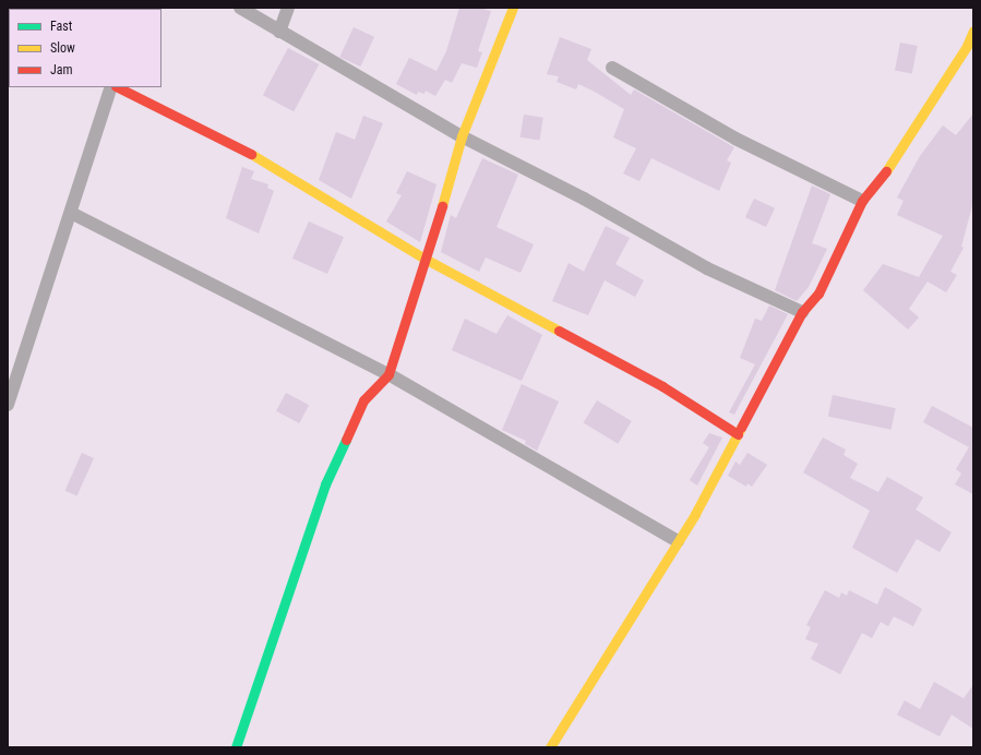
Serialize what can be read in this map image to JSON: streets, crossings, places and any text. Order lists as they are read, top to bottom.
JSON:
{
  "legend": ["Fast", "Slow", "Jam"]
}
